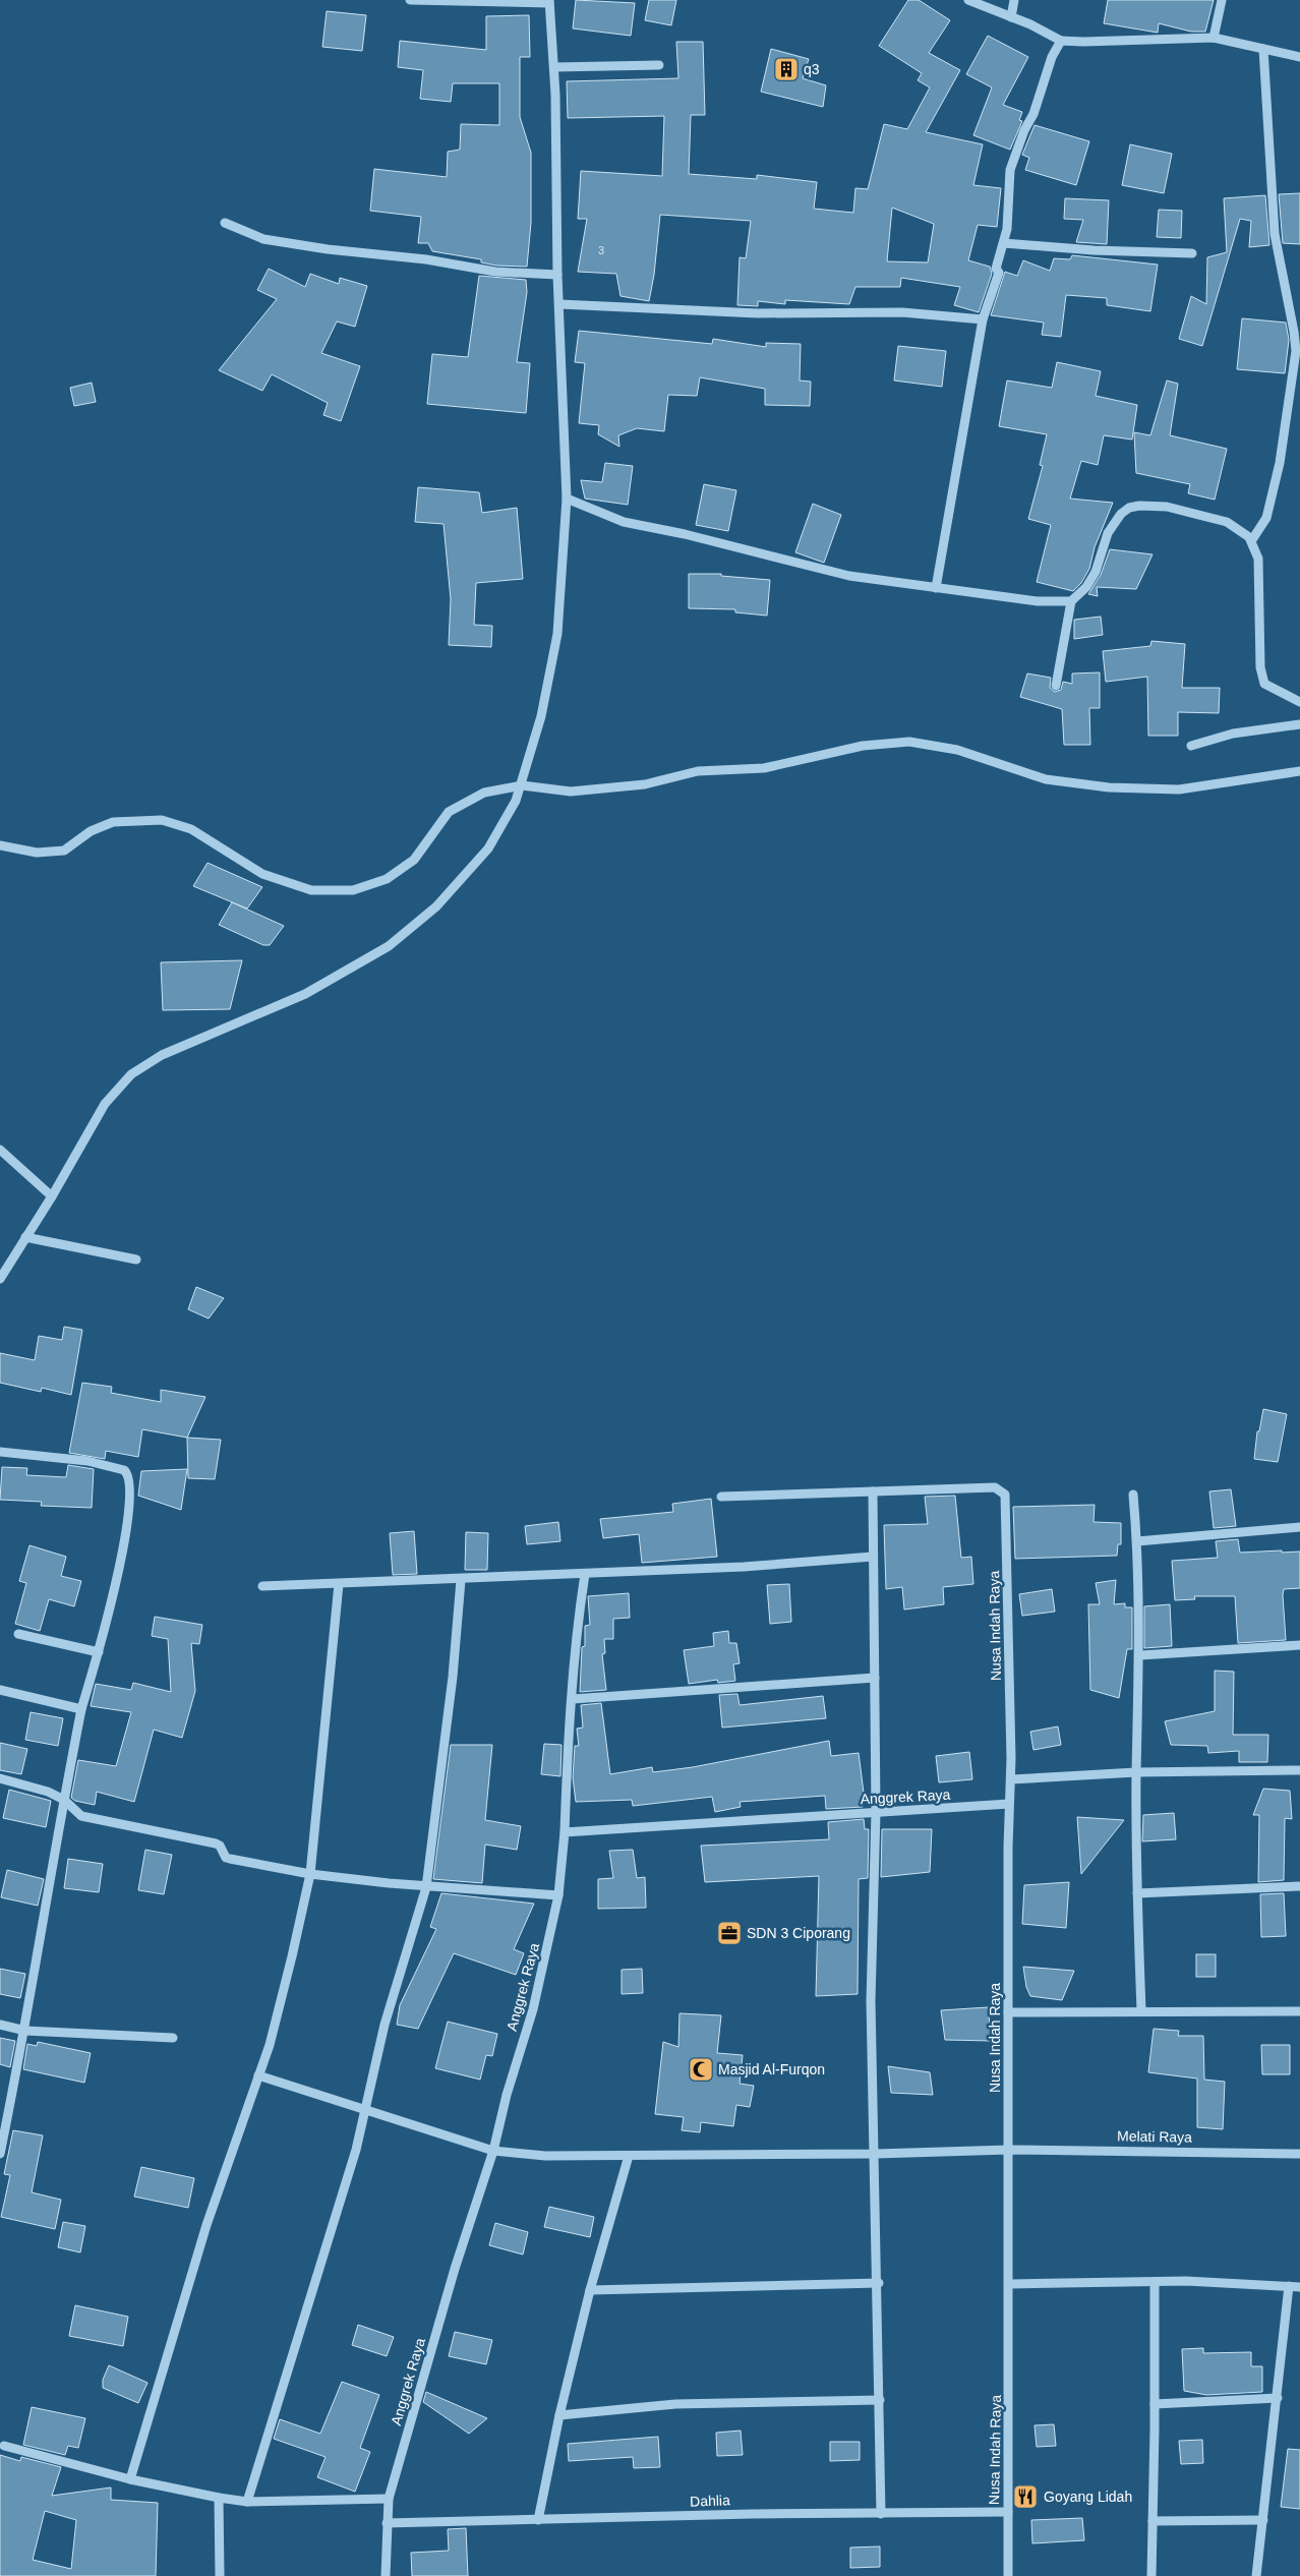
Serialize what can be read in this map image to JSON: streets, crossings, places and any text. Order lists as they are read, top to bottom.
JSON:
{
  "streets": {
    "street": [
      "Nusa Indah Raya",
      "Anggrek Raya",
      "Melati Raya",
      "Dahlia"
    ]
  },
  "crossings": [
    ["Nusa Indah Raya", "Anggrek Raya"],
    ["Nusa Indah Raya", "Melati Raya"],
    ["Nusa Indah Raya", "Dahlia"],
    ["Anggrek Raya", "Melati Raya"],
    ["Anggrek Raya", "Dahlia"]
  ],
  "places": {
    "building": ["q3"],
    "office": ["SDN 3 Ciporang"],
    "mosque": ["Masjid Al-Furqon"],
    "restaurant": ["Goyang Lidah"]
  },
  "house_numbers": ["3"]
}
